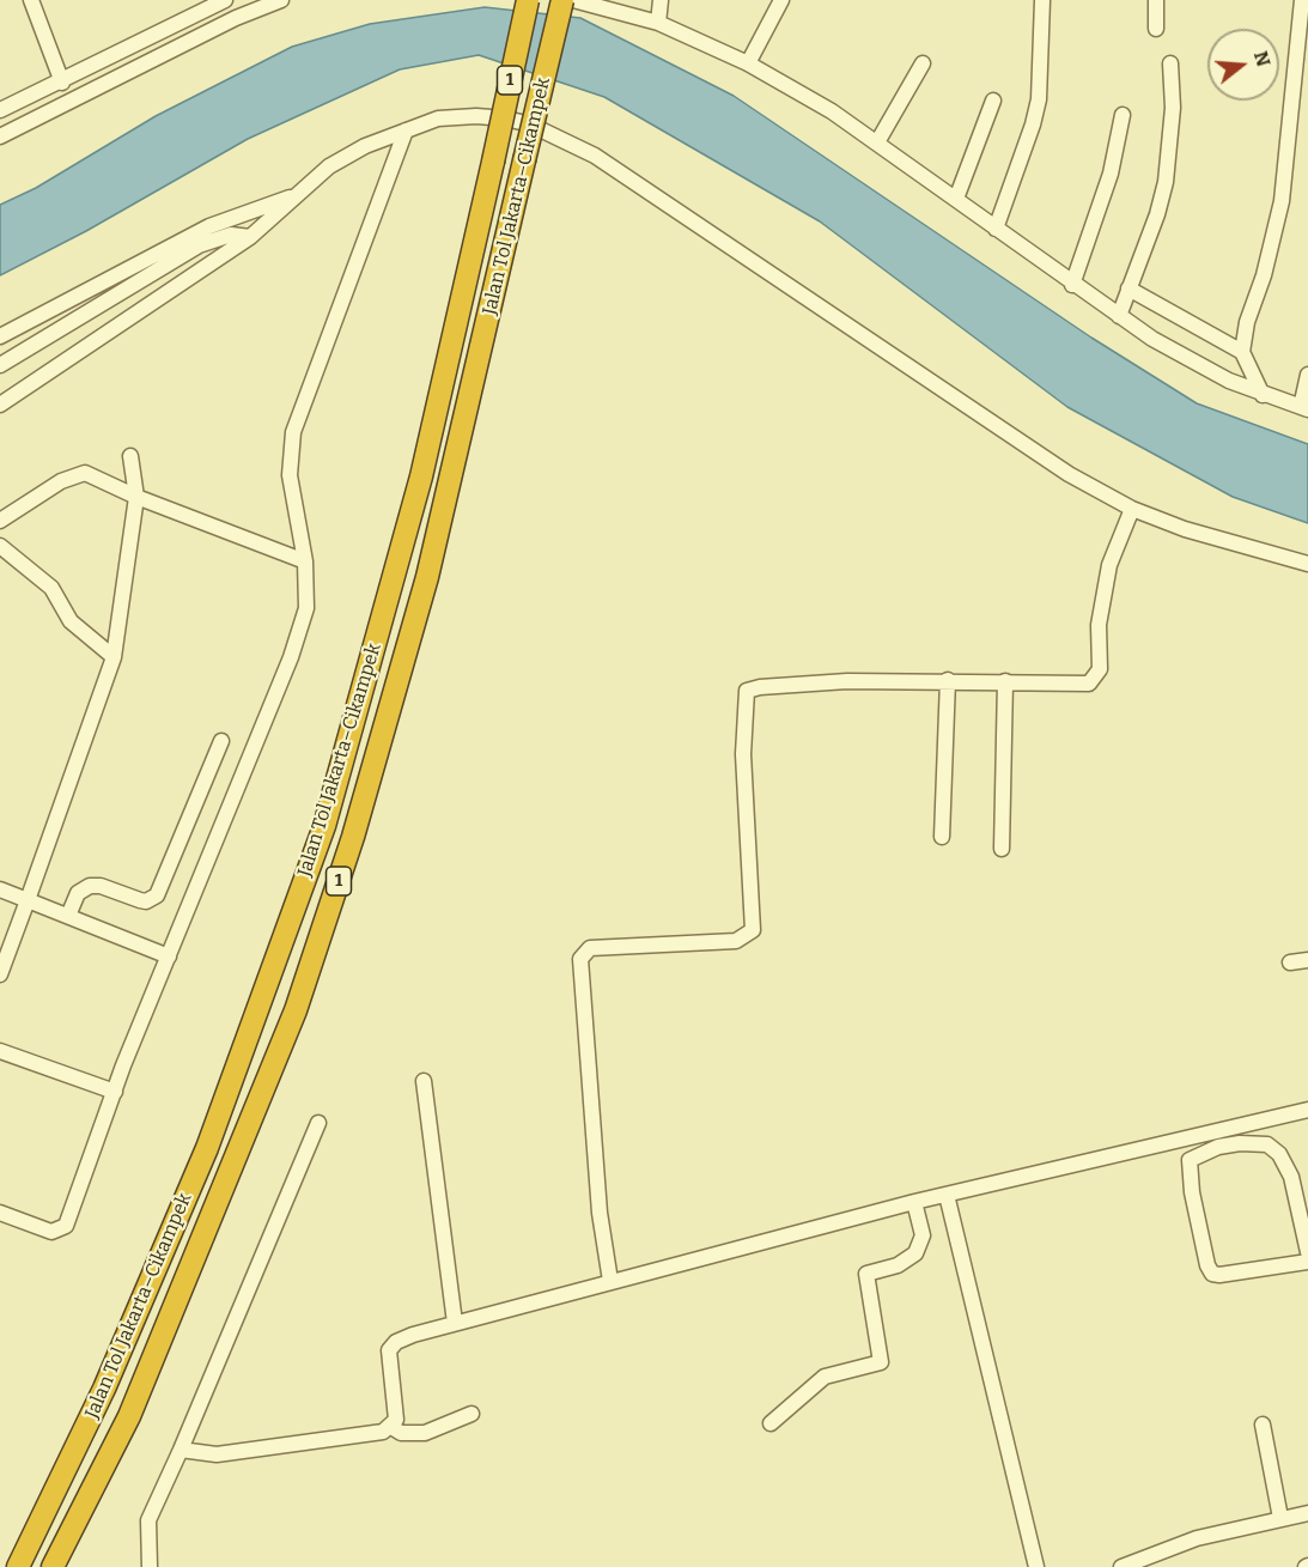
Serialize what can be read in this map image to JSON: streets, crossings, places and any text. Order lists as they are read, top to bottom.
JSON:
{
  "streets": {
    "highway": ["1", "Jalan Tol Jakarta–Cikampek"]
  },
  "north": "right"
}
